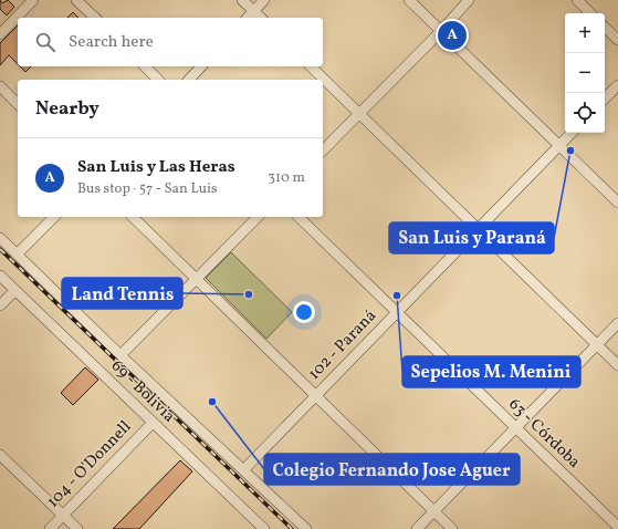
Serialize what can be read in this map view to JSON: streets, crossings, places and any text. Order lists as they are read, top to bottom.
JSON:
{
  "streets": {
    "street": [
      "102 - Paraná",
      "69 - Bolivia",
      "63 - Córdoba",
      "104 - O'Donnell"
    ]
  },
  "crossings": [
    ["102 - Paraná", "63 - Córdoba"],
    ["69 - Bolivia", "104 - O'Donnell"]
  ],
  "places": [
    "San Luis y Paraná",
    "Land Tennis",
    "Sepelios M. Menini",
    "Colegio Fernando Jose Aguer"
  ],
  "page": {
    "map_buttons": ["+", "−"],
    "search": "Search here",
    "pins": "A",
    "heading": "Nearby",
    "list": [
      {
        "mark": "A",
        "name": "San Luis y Las Heras",
        "note": "Bus stop · 57 - San Luis",
        "value": "310 m"
      }
    ]
  }
}
